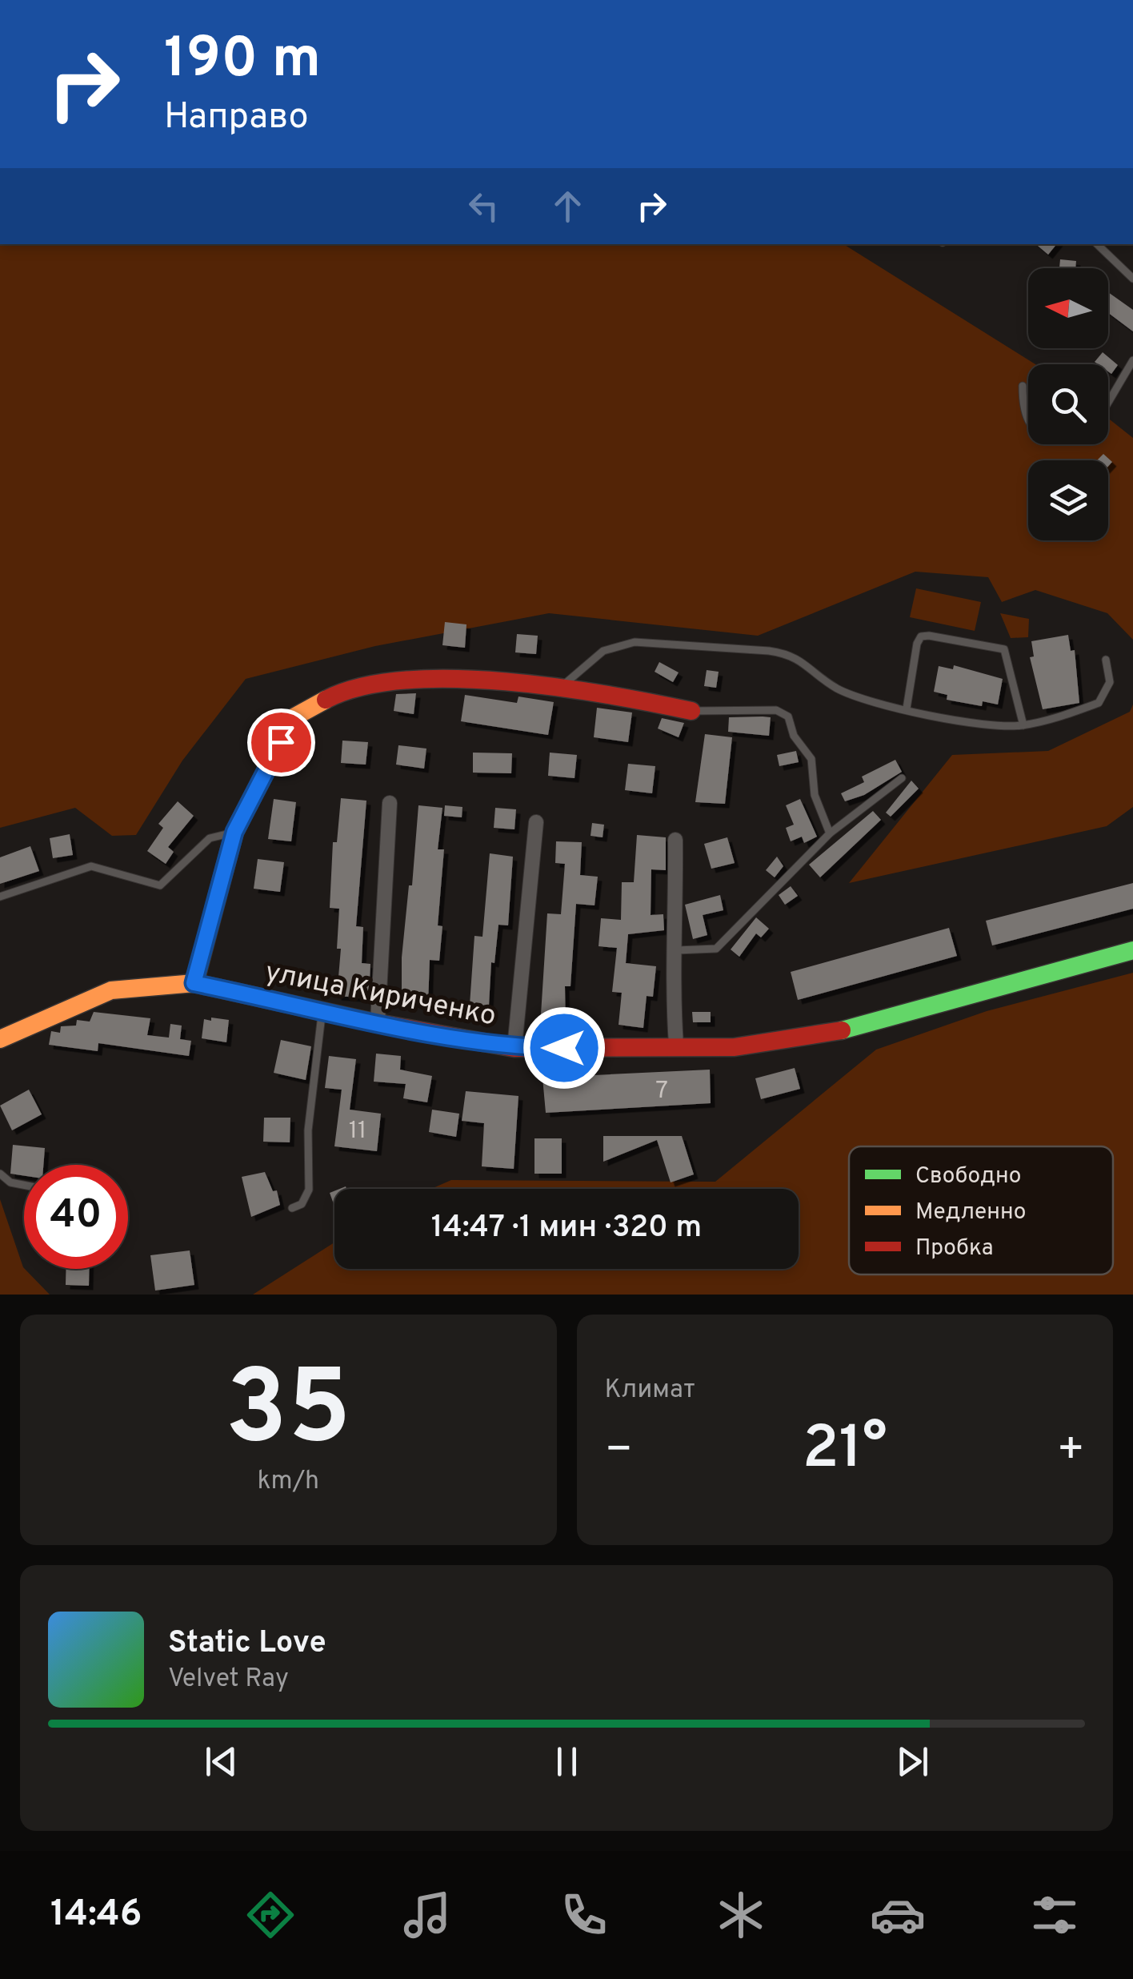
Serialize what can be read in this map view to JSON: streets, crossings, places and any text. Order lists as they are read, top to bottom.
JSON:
{
  "streets": {
    "street": ["улица Кириченко"]
  },
  "house_numbers": ["7", "11"],
  "legend": ["Свободно", "Медленно", "Пробка"],
  "north": "left",
  "page": {
    "turn": ["190 m", "Направо"],
    "limit": "40",
    "trip": "14:47 · 1 мин · 320 m",
    "tile": [
      ["35", "km/h"],
      "Климат"
    ],
    "heat": ["−", "21°", "+"],
    "song": ["Static Love", "Velvet Ray"],
    "tabs": "14:46"
  }
}
